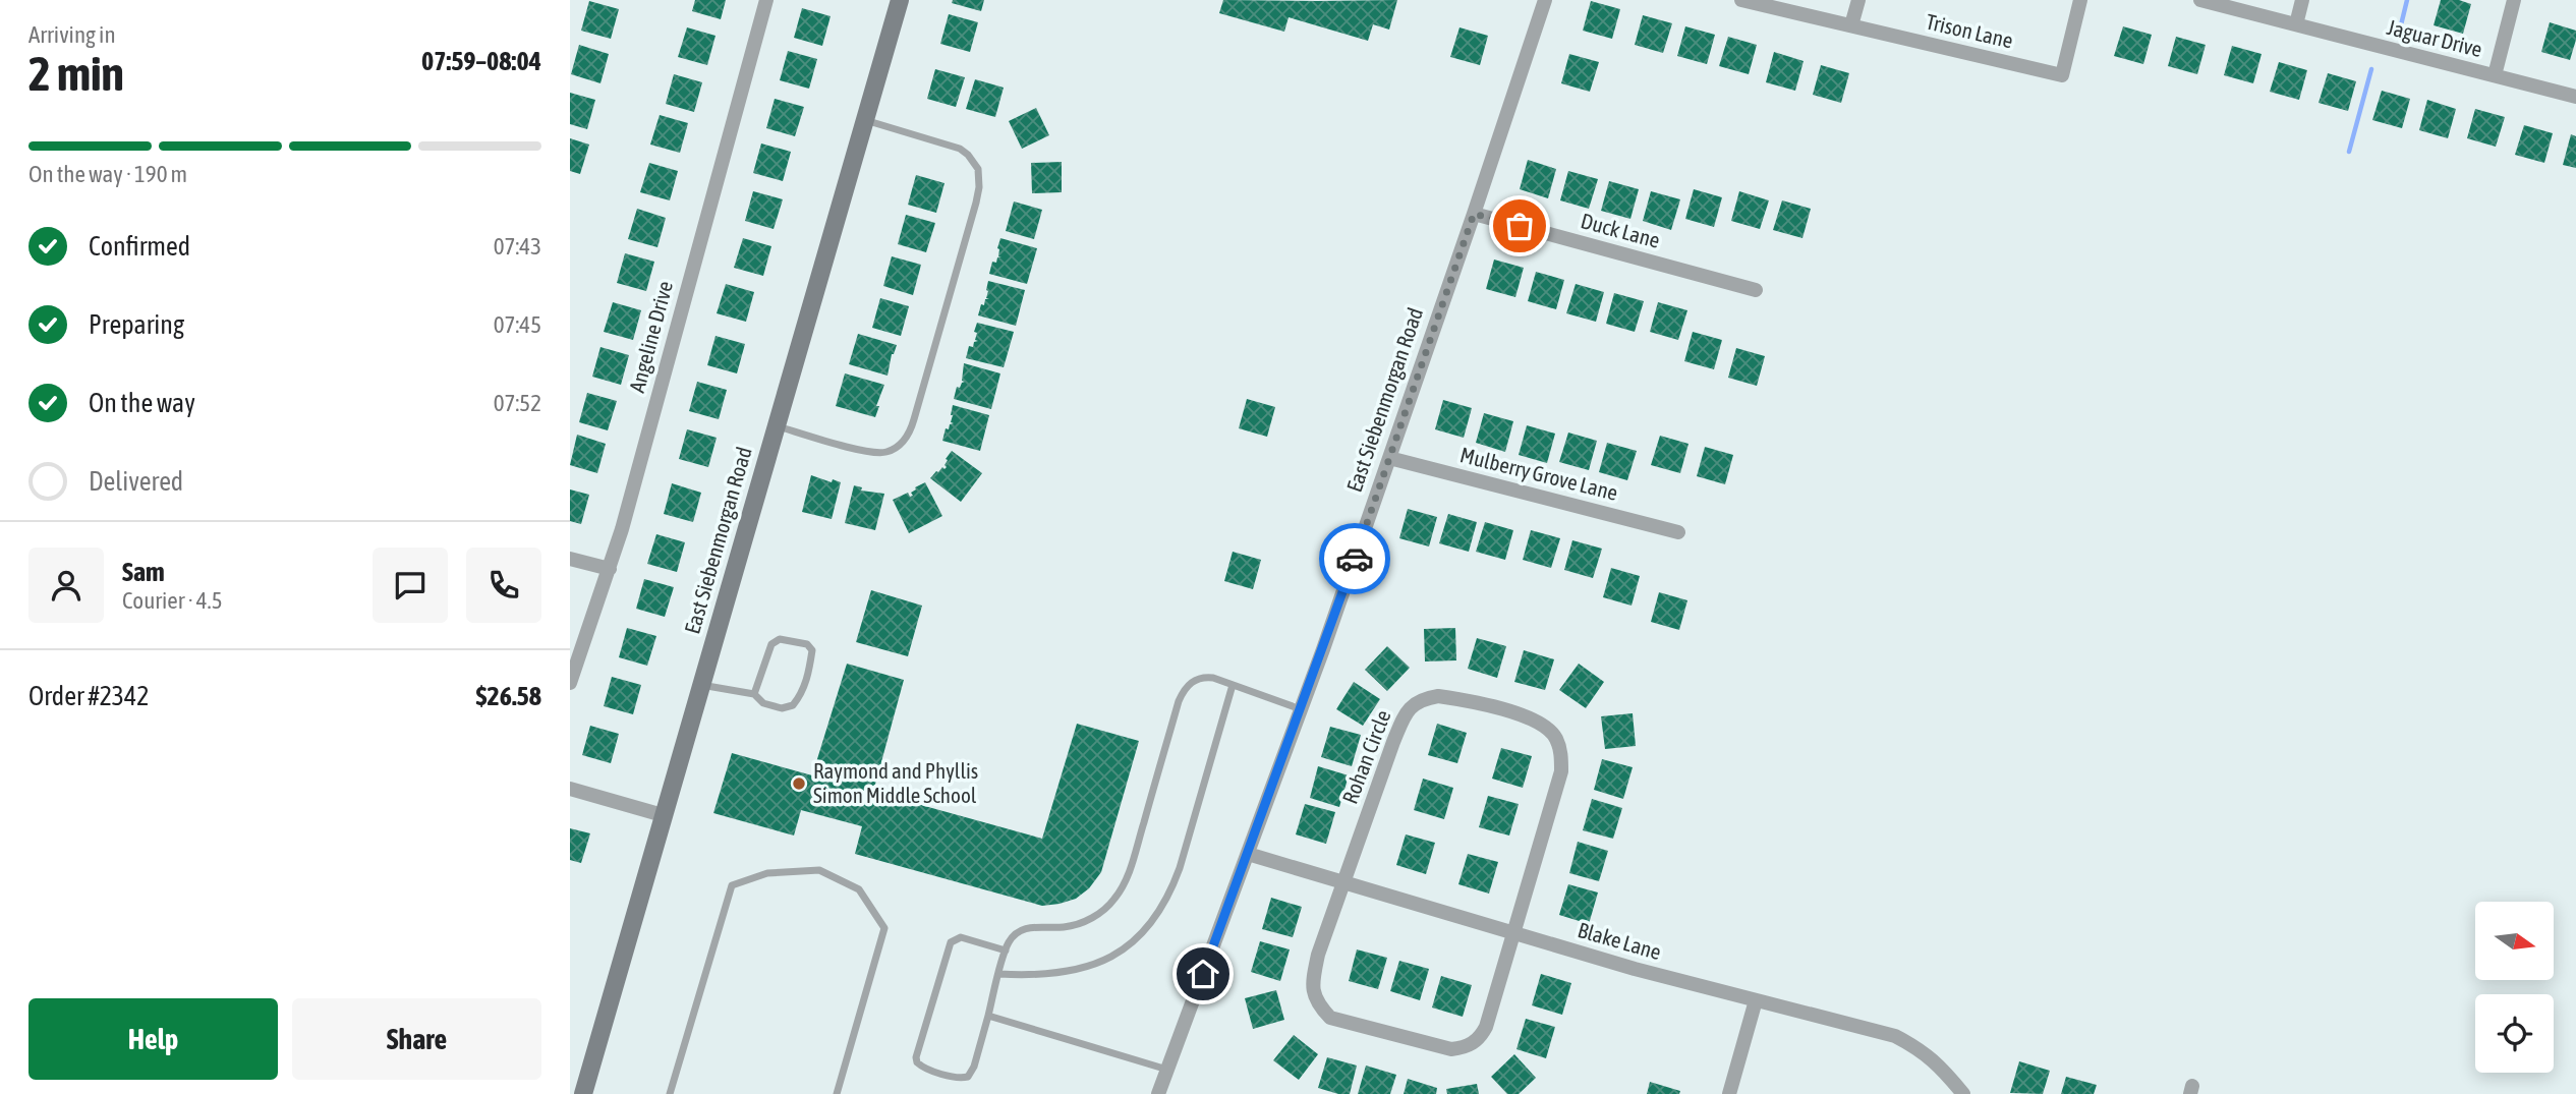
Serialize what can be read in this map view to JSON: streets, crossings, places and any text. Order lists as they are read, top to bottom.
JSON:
{
  "streets": {
    "street": [
      "Trison Lane",
      "Jaguar Drive",
      "Duck Lane",
      "Angeline Drive",
      "East Siebenmorgan Road",
      "Mulberry Grove Lane",
      "Rohan Circle",
      "Blake Lane"
    ]
  },
  "crossings": [
    ["Duck Lane", "East Siebenmorgan Road"],
    ["East Siebenmorgan Road", "Mulberry Grove Lane"],
    ["East Siebenmorgan Road", "Blake Lane"],
    ["Rohan Circle", "Blake Lane"]
  ],
  "places": ["Raymond and Phyllis Simon Middle School"],
  "north": "right",
  "page": {
    "heading": ["2 min", "Arriving in", "07:59–08:04"],
    "panel": [
      "Sam",
      "Courier · 4.5",
      "Order #2342",
      "$26.58"
    ],
    "bar": "On the way · 190 m",
    "list": [
      ["Confirmed", "07:43"],
      ["Preparing", "07:45"],
      ["On the way", "07:52"],
      "Delivered"
    ],
    "buttons": ["Help", "Share"]
  }
}
